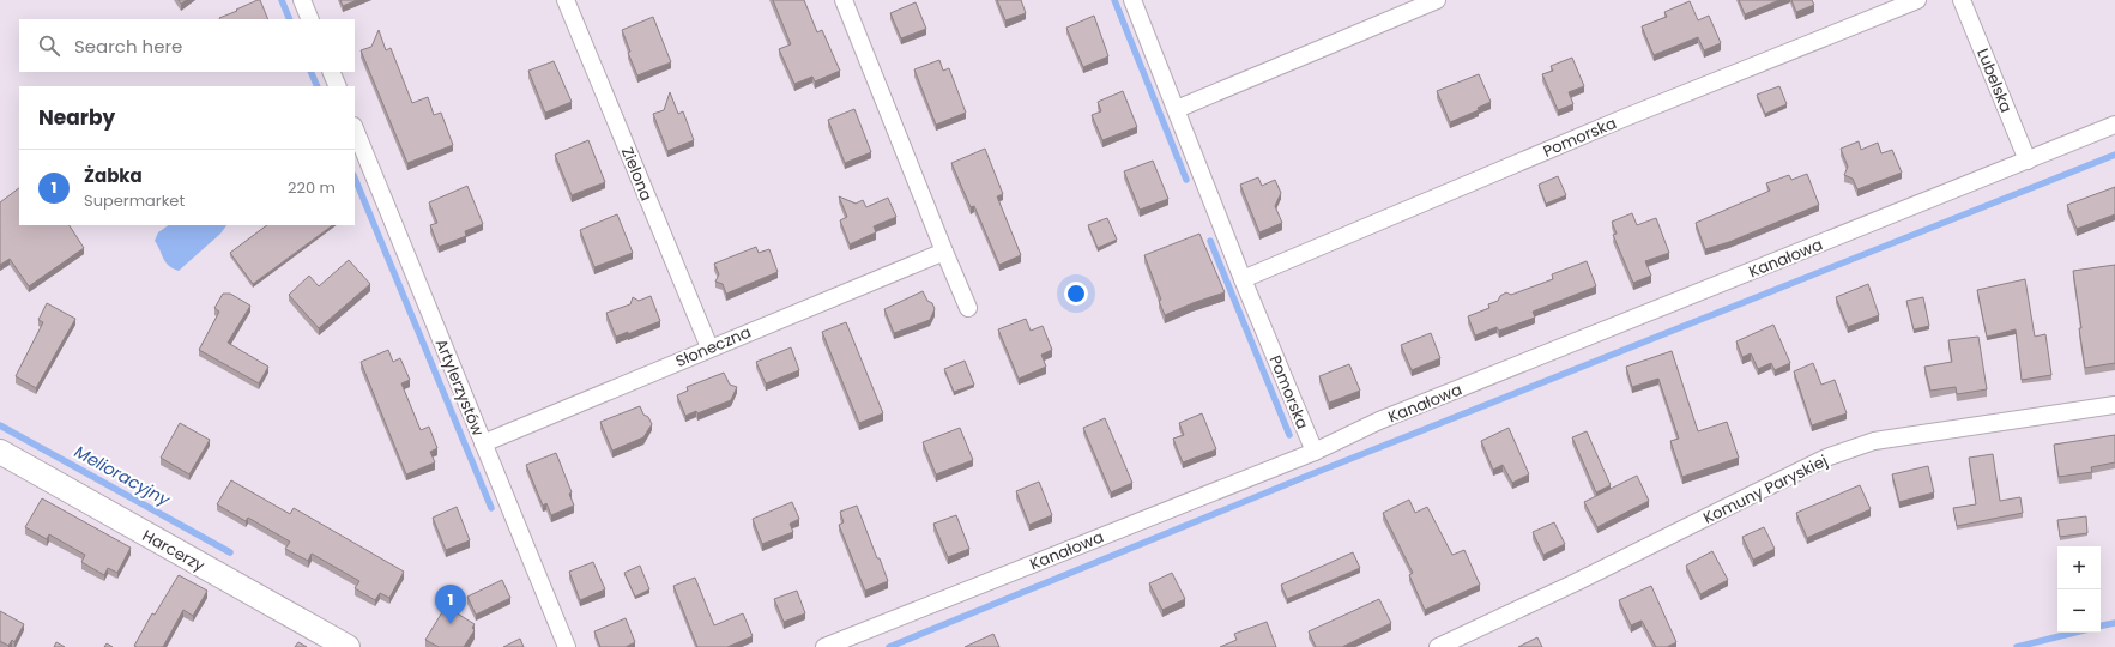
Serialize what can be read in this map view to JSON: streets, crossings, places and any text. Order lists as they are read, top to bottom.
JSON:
{
  "streets": {
    "street": [
      "Lubelska",
      "Pomorska",
      "Zielona",
      "Kanałowa",
      "Słoneczna",
      "Artylerzystów",
      "Komuny Paryskiej",
      "Harcerzy"
    ]
  },
  "crossings": [
    ["Lubelska", "Kanałowa"],
    ["Pomorska", "Kanałowa"],
    ["Zielona", "Słoneczna"],
    ["Słoneczna", "Artylerzystów"]
  ],
  "water": ["Melioracyjny"],
  "page": {
    "search": "Search here",
    "heading": "Nearby",
    "list": [
      {
        "mark": "1",
        "name": "Żabka",
        "note": "Supermarket",
        "value": "220 m"
      }
    ],
    "map_buttons": ["+", "−"],
    "pins": "1"
  }
}
